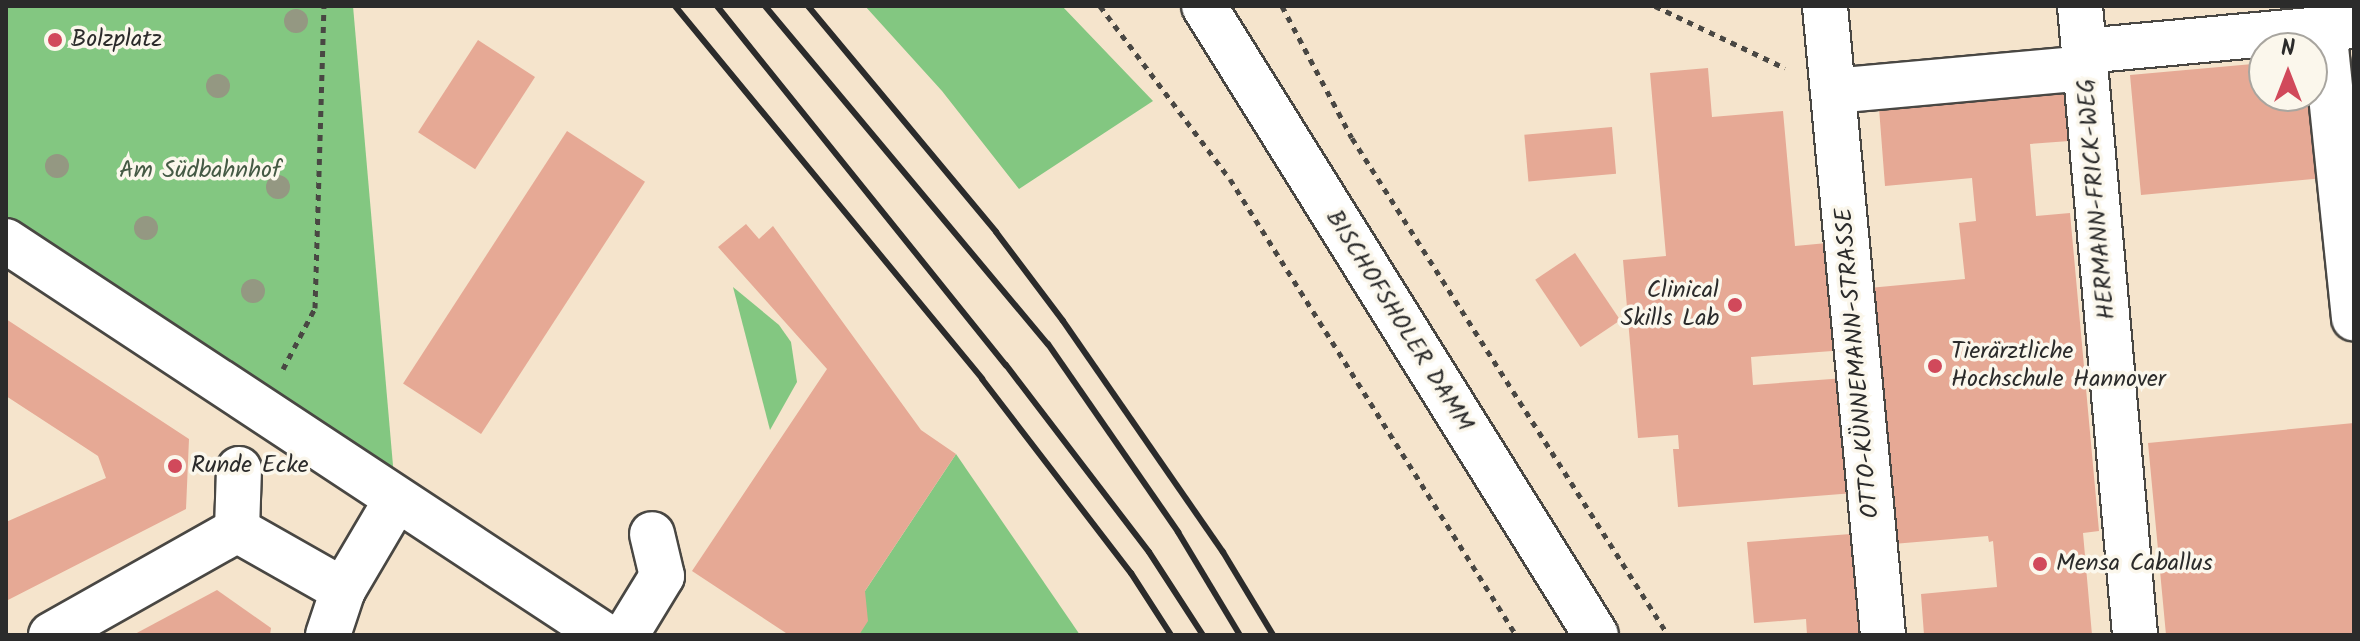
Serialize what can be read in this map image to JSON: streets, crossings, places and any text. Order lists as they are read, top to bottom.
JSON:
{
  "streets": {
    "street": ["HERMANN-FRICK-WEG", "BISCHOFSHOLER DAMM", "OTTO-KÜNNEMANN-STRASSE"]
  },
  "parks": ["Am Südbahnhof"],
  "places": [
    "Bolzplatz",
    "Clinical Skills Lab",
    "Tierärztliche Hochschule Hannover",
    "Runde Ecke",
    "Mensa Caballus"
  ],
  "north": "top"
}
